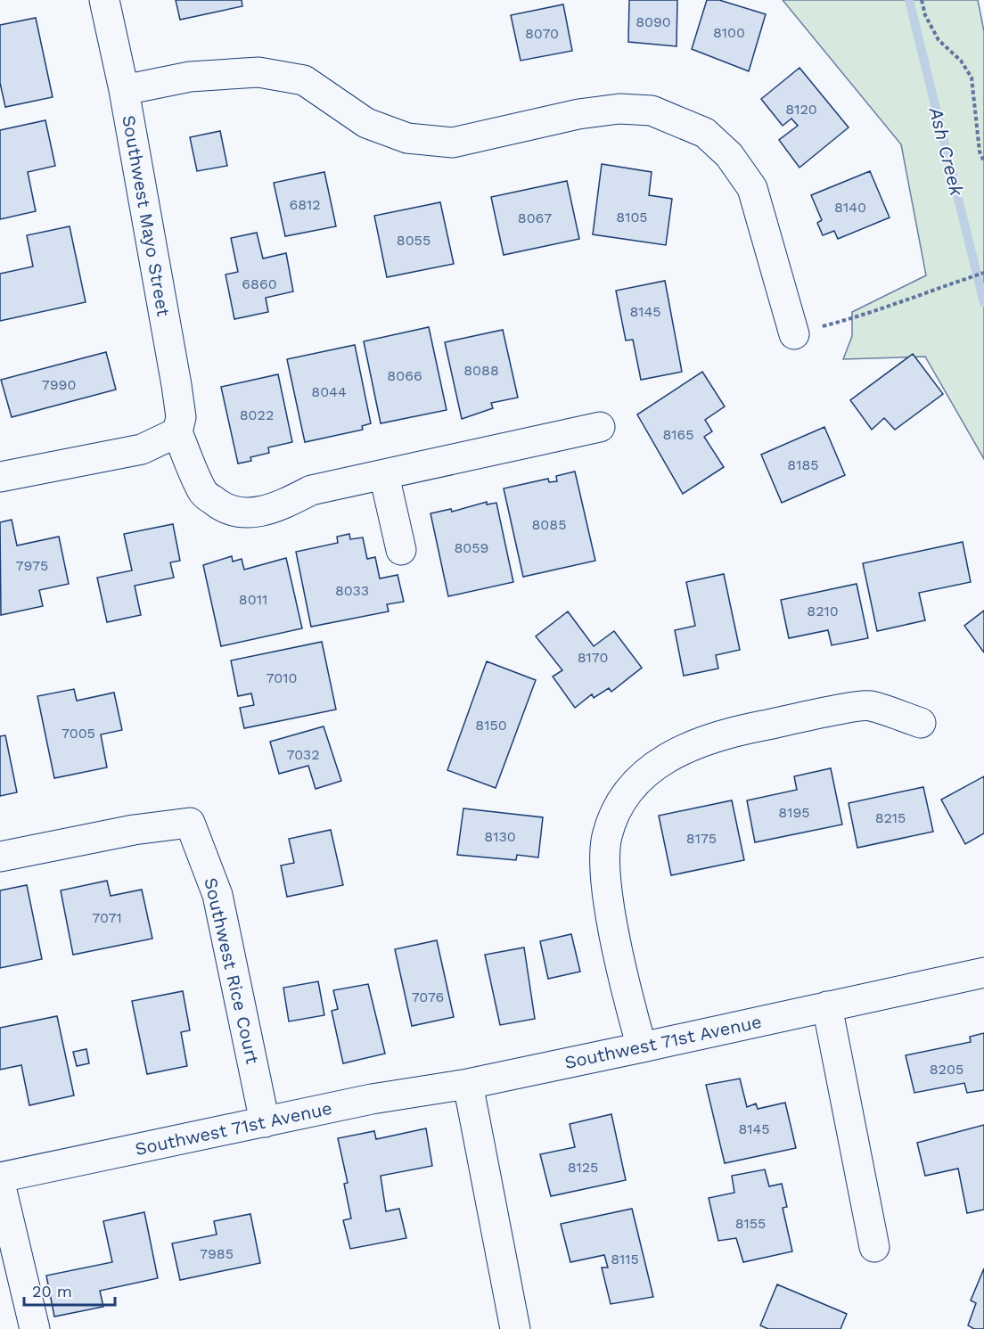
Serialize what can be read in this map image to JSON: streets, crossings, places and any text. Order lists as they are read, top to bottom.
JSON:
{
  "streets": {
    "street": ["Southwest Mayo Street", "Southwest Rice Court", "Southwest 71st Avenue"]
  },
  "crossings": [
    ["Southwest Rice Court", "Southwest 71st Avenue"]
  ],
  "water": ["Ash Creek"],
  "house_numbers": [
    "8090",
    "8100",
    "8070",
    "8120",
    "6812",
    "8140",
    "8105",
    "8067",
    "8055",
    "6860",
    "8145",
    "8088",
    "8066",
    "7990",
    "8044",
    "8022",
    "8165",
    "8185",
    "8085",
    "8059",
    "7975",
    "8033",
    "8011",
    "8210",
    "8170",
    "7010",
    "8150",
    "7005",
    "7032",
    "8195",
    "8215",
    "8130",
    "8175",
    "7071",
    "7076",
    "8205",
    "8145",
    "8125",
    "8155",
    "7985",
    "8115"
  ],
  "scale_bar": "20 m"
}
